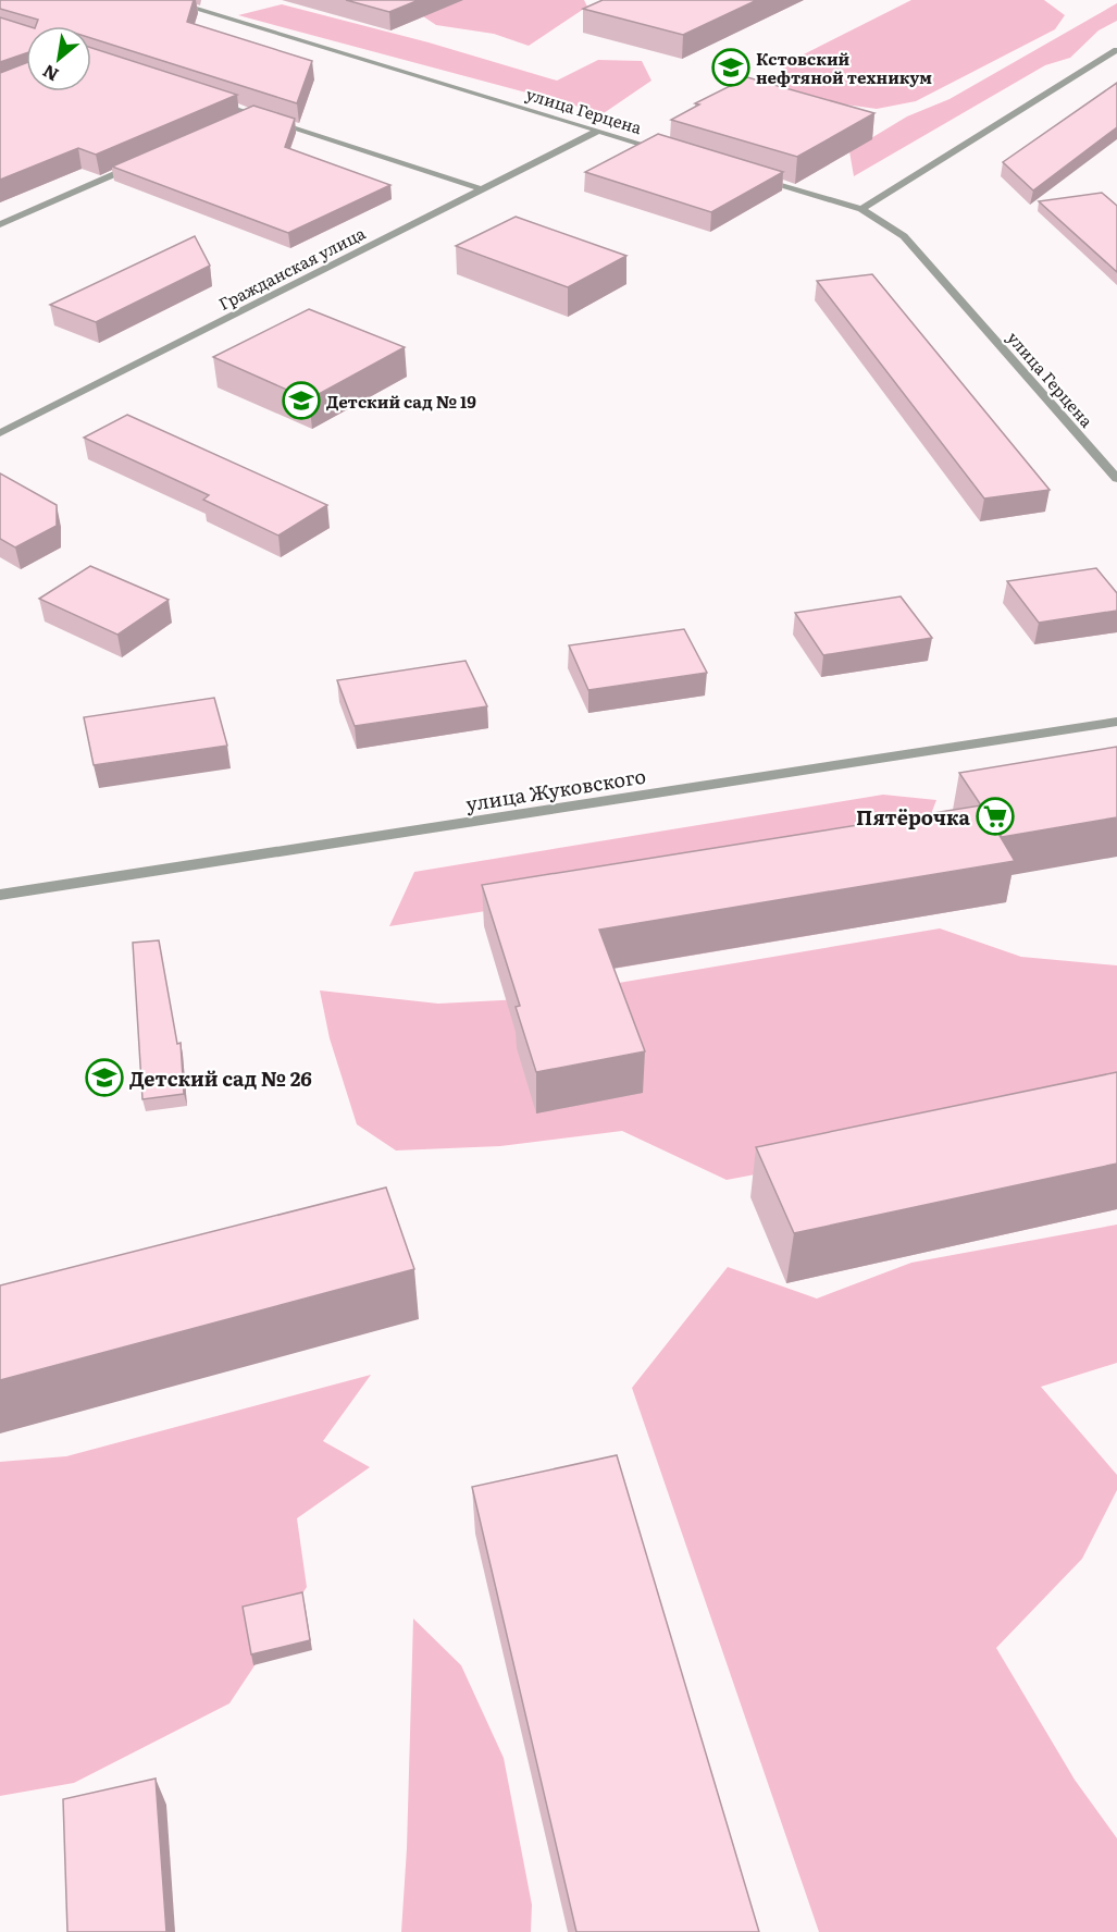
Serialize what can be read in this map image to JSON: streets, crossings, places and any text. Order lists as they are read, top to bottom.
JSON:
{
  "streets": {
    "street": ["улица Герцена", "Гражданская улица", "улица Жуковского"]
  },
  "crossings": [
    ["улица Герцена", "Гражданская улица"]
  ],
  "places": {
    "school or university": ["Кстовский нефтяной техникум", "Детский сад № 19", "Детский сад № 26"],
    "supermarket": ["Пятёрочка"]
  },
  "north": "bottom left"
}
